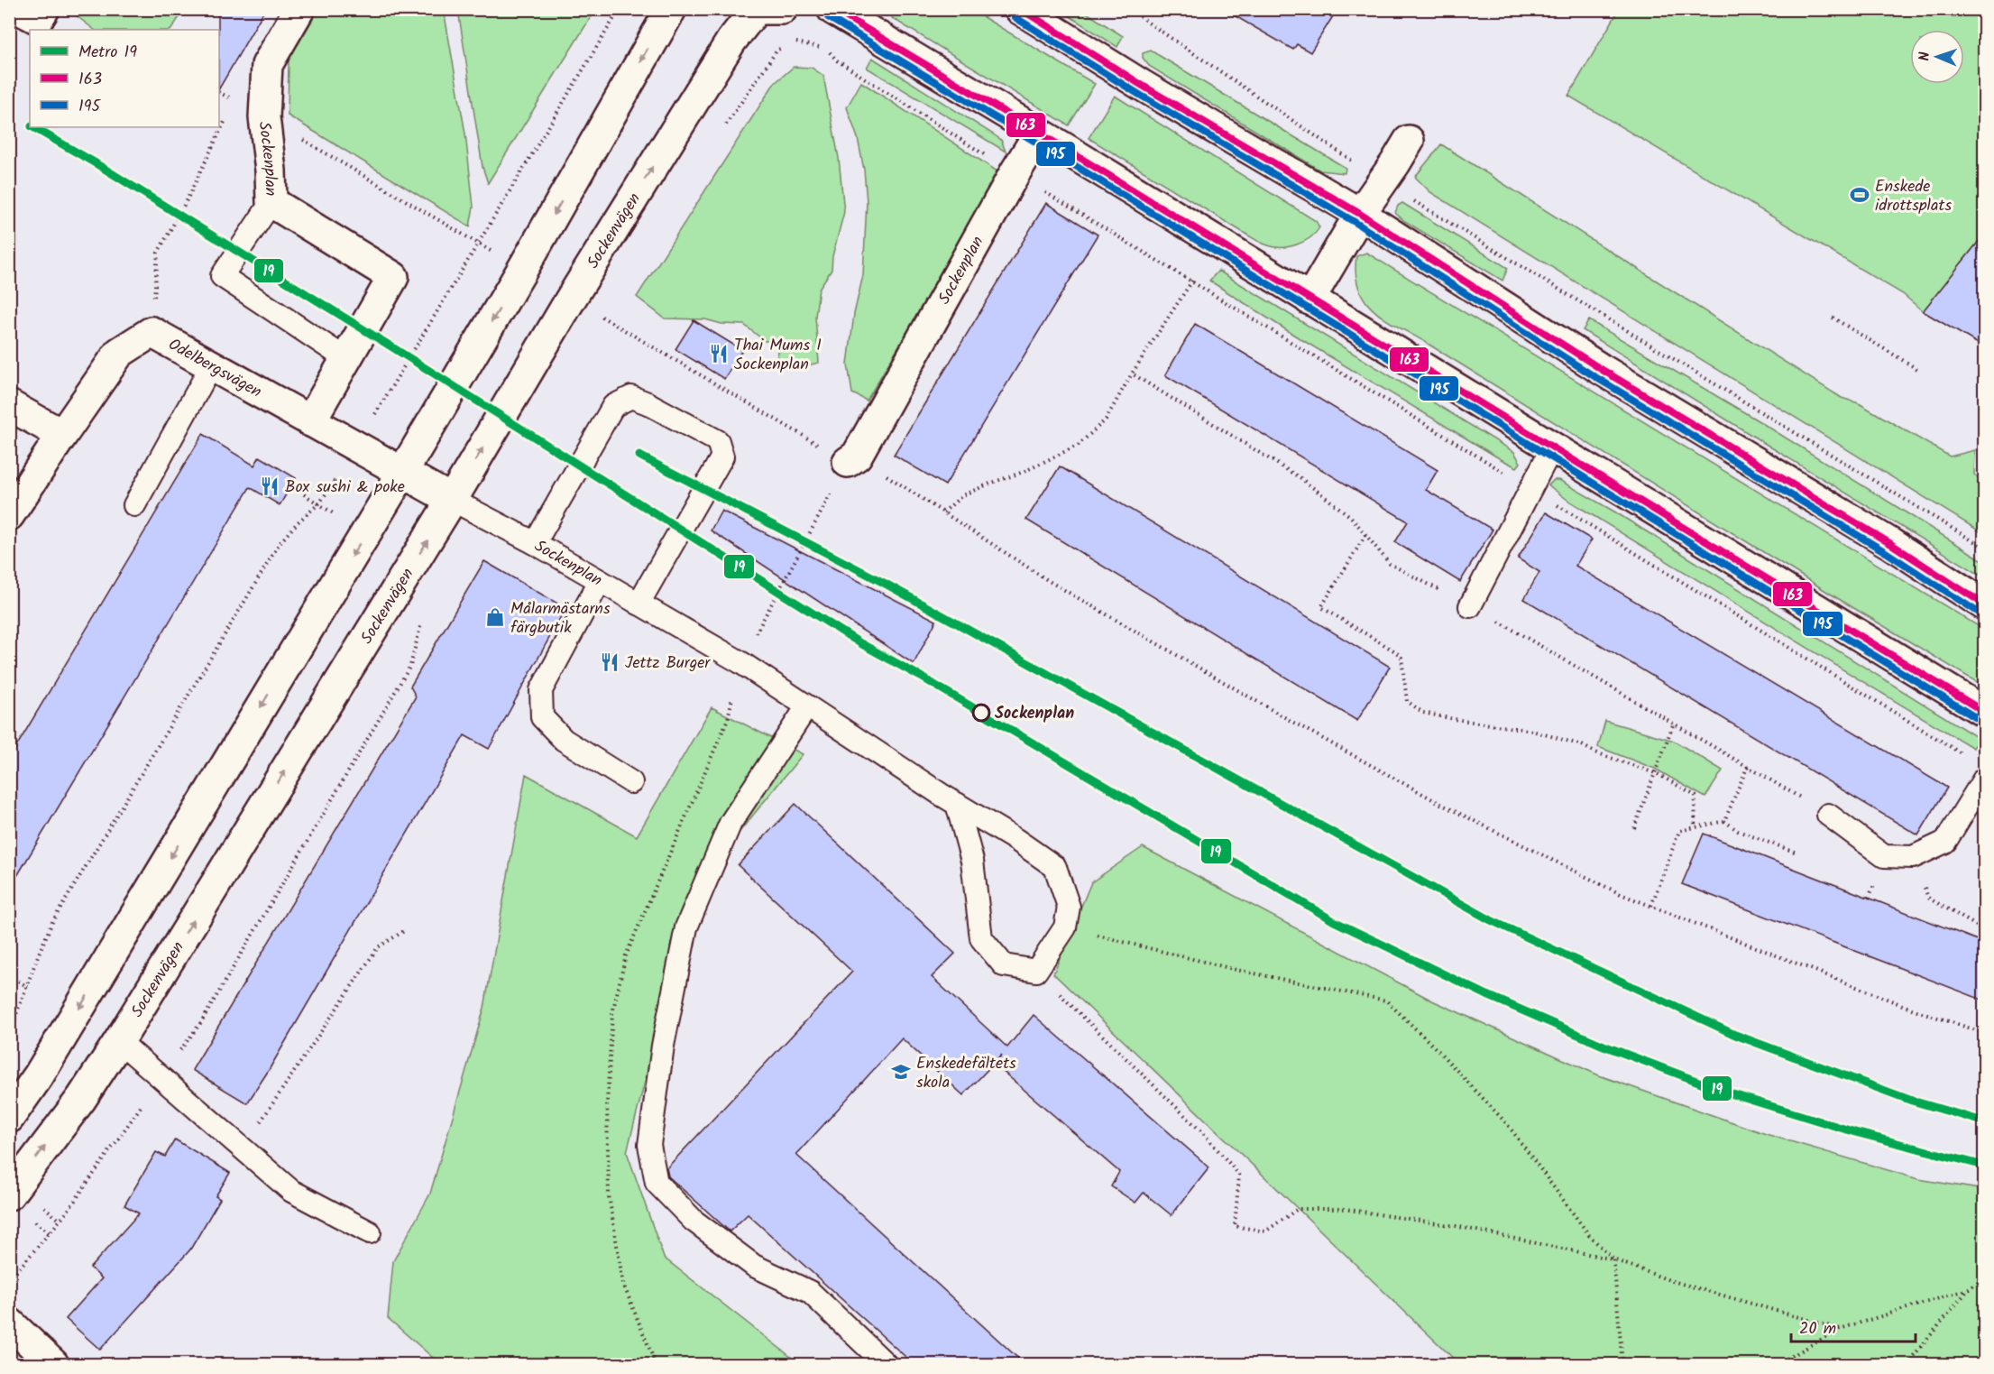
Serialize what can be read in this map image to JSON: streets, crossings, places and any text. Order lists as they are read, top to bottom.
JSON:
{
  "streets": {
    "street": ["Sockenplan", "Sockenvägen", "Odelbergsvägen"]
  },
  "crossings": [
    ["Sockenplan", "Sockenvägen"],
    ["Sockenplan", "Odelbergsvägen"],
    ["Sockenvägen", "Odelbergsvägen"]
  ],
  "places": {
    "sports": ["Enskede idrottsplats"],
    "restaurant": ["Thai Mums I Sockenplan", "Box sushi & poke", "Jettz Burger"],
    "shop": ["Målarmästarns färgbutik"],
    "other": ["Sockenplan"],
    "school or university": ["Enskedefältets skola"]
  },
  "lines": ["transit line 163", "transit line 195", "metro line 19"],
  "legend": ["Metro 19", "163", "195"],
  "scale_bar": "20 m",
  "north": "left"
}
